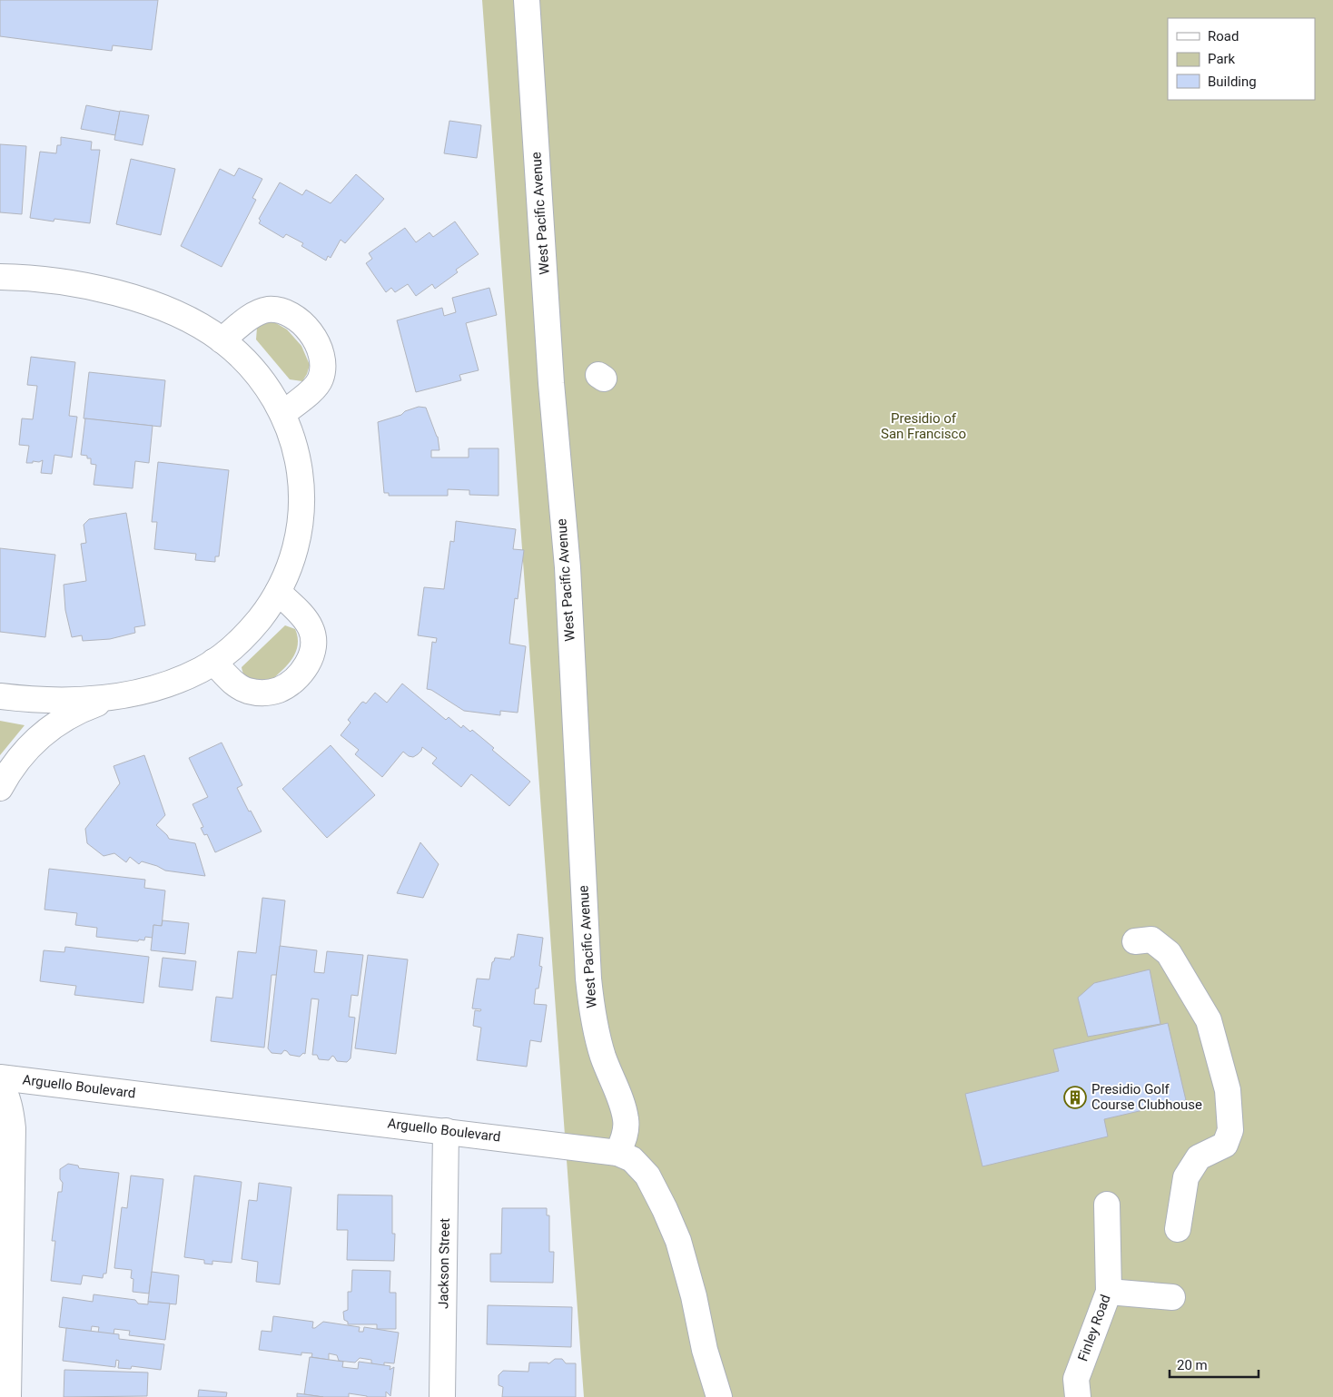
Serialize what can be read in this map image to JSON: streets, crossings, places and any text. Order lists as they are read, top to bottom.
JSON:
{
  "streets": {
    "street": [
      "West Pacific Avenue",
      "Arguello Boulevard",
      "Jackson Street",
      "Finley Road"
    ]
  },
  "crossings": [
    ["West Pacific Avenue", "Arguello Boulevard"],
    ["Arguello Boulevard", "Jackson Street"]
  ],
  "parks": ["Presidio of San Francisco"],
  "places": {
    "building": ["Presidio Golf Course Clubhouse"]
  },
  "legend": ["Road", "Park", "Building"],
  "scale_bar": "20 m"
}
